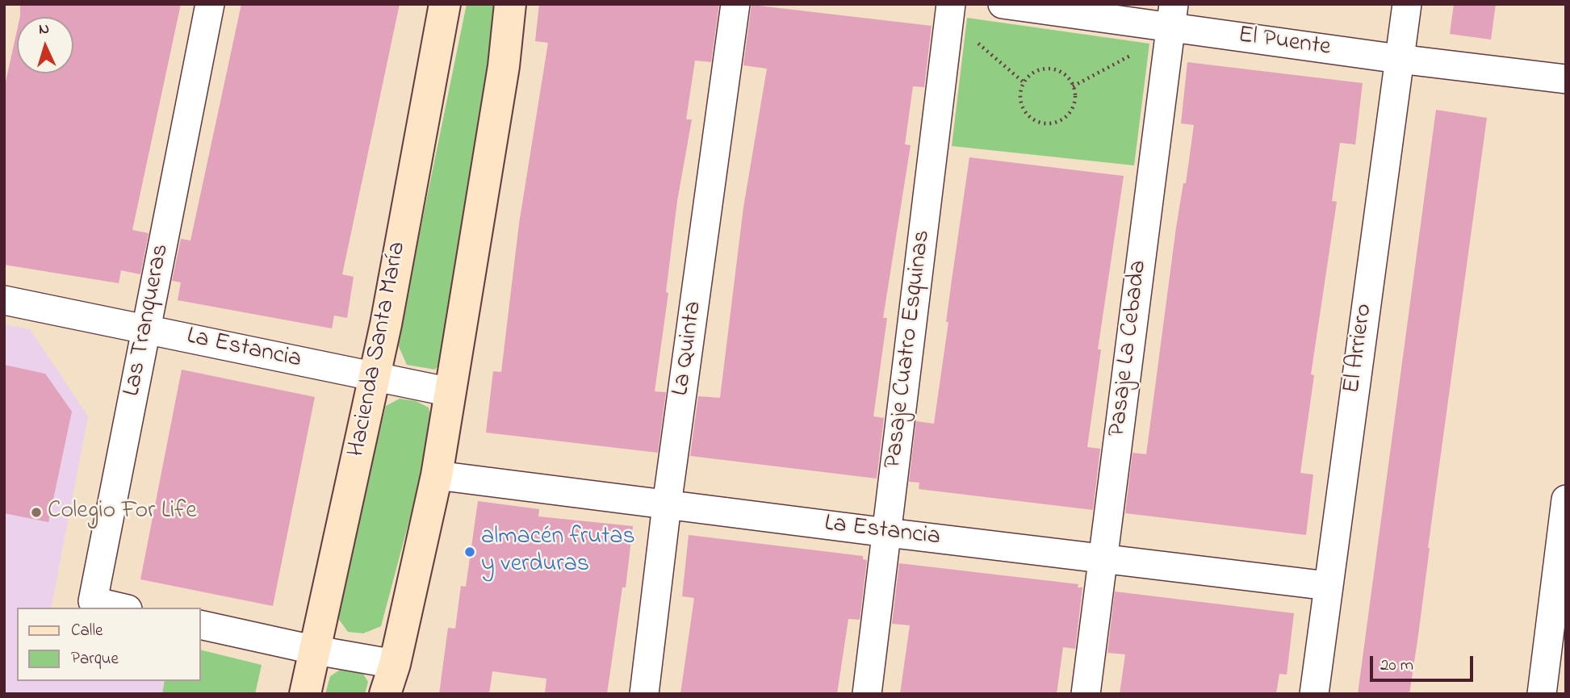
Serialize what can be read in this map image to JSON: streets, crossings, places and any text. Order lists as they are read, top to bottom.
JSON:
{
  "streets": {
    "street": [
      "El Puente",
      "Las Tranqueras",
      "La Quinta",
      "Pasaje La Cebada",
      "El Arriero",
      "La Estancia",
      "Hacienda Santa María",
      "Pasaje Cuatro Esquinas"
    ]
  },
  "crossings": [
    ["El Puente", "Pasaje La Cebada"],
    ["El Puente", "El Arriero"],
    ["Las Tranqueras", "La Estancia"],
    ["La Quinta", "La Estancia"],
    ["Pasaje La Cebada", "La Estancia"],
    ["El Arriero", "La Estancia"],
    ["La Estancia", "Hacienda Santa María"],
    ["La Estancia", "Pasaje Cuatro Esquinas"]
  ],
  "places": ["Colegio For Life", "almacén frutas y verduras"],
  "legend": ["Calle", "Parque"],
  "scale_bar": "20 m",
  "north": "top"
}
